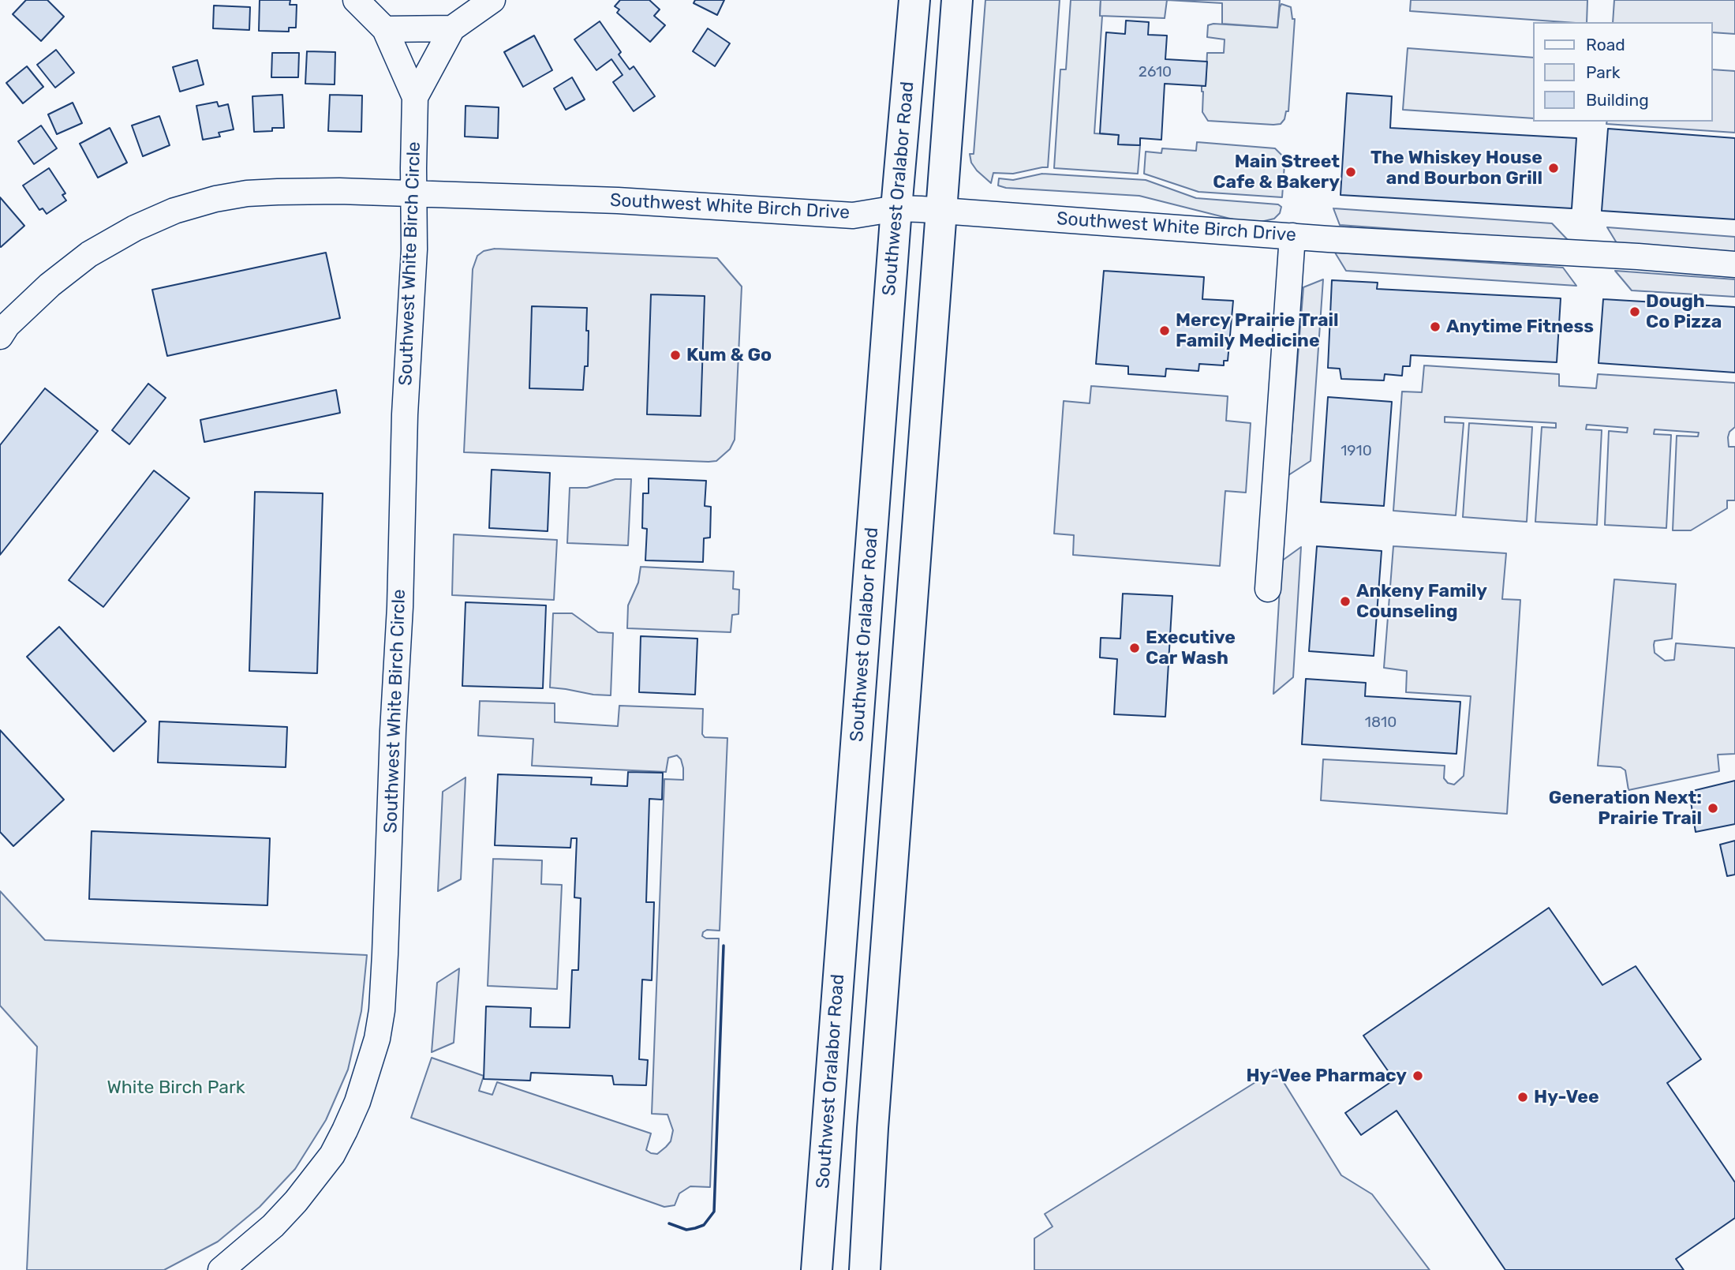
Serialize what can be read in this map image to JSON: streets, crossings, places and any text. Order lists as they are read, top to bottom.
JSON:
{
  "streets": {
    "main road": ["Southwest Oralabor Road"],
    "street": ["Southwest White Birch Drive", "Southwest White Birch Circle"]
  },
  "crossings": [
    ["Southwest Oralabor Road", "Southwest White Birch Drive"],
    ["Southwest White Birch Drive", "Southwest White Birch Circle"]
  ],
  "parks": ["White Birch Park"],
  "places": [
    "The Whiskey House and Bourbon Grill",
    "Main Street Cafe & Bakery",
    "Dough Co Pizza",
    "Anytime Fitness",
    "Mercy Prairie Trail Family Medicine",
    "Kum & Go",
    "Ankeny Family Counseling",
    "Executive Car Wash",
    "Generation Next: Prairie Trail",
    "Hy-Vee Pharmacy",
    "Hy-Vee"
  ],
  "house_numbers": ["2610", "1910", "1810"],
  "legend": ["Road", "Park", "Building"]
}
